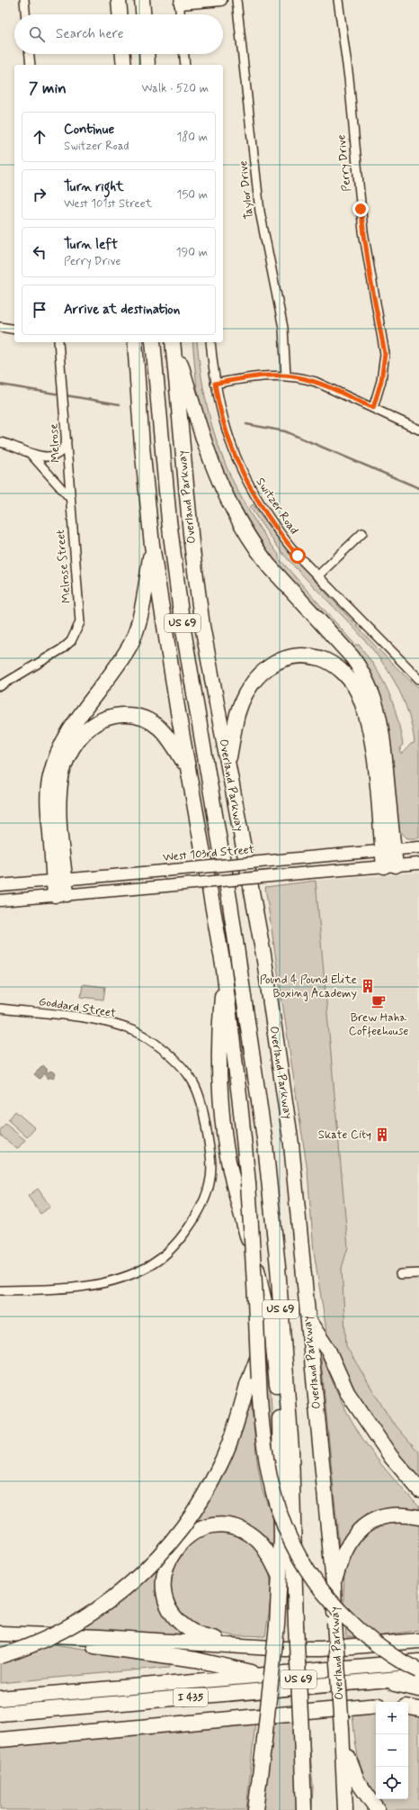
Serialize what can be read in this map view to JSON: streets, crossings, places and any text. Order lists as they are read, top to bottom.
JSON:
{
  "streets": {
    "highway": ["Overland Parkway", "US 69", "I 435"],
    "main road": ["West 103rd Street"],
    "street": [
      "Perry Drive",
      "Taylor Drive",
      "Melrose",
      "Switzer Road",
      "Melrose Street",
      "Goddard Street"
    ]
  },
  "crossings": [
    ["Melrose", "Melrose Street"]
  ],
  "places": {
    "building": ["Pound 4 Pound Elite Boxing Academy", "Skate City"],
    "cafe": ["Brew Haha Coffeehouse"]
  },
  "page": {
    "search": "Search here",
    "heading": ["7 min", "Walk · 520 m"],
    "list": [
      ["Continue", "Switzer Road", "180 m"],
      ["Turn right", "West 101st Street", "150 m"],
      ["Turn left", "Perry Drive", "190 m"],
      "Arrive at destination"
    ],
    "map_buttons": ["+", "−"]
  }
}
